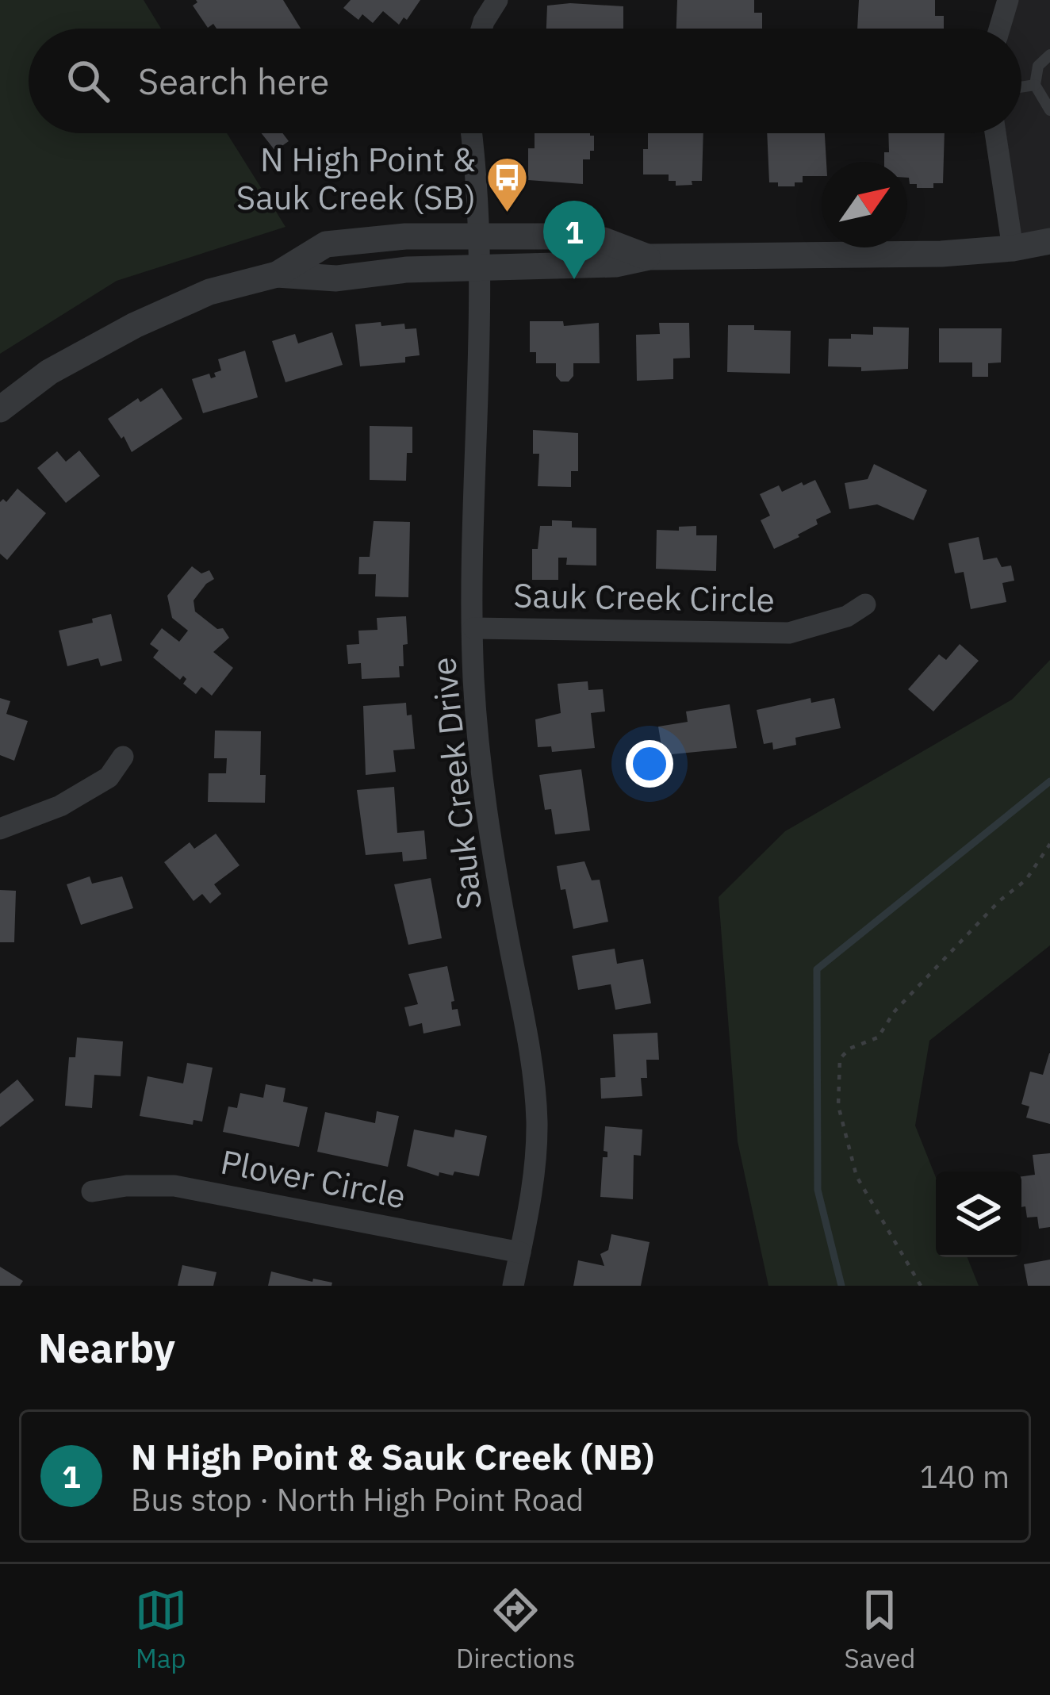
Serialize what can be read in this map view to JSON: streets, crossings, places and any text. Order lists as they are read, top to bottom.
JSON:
{
  "streets": {
    "street": ["Sauk Creek Circle", "Sauk Creek Drive", "Plover Circle"]
  },
  "crossings": [
    ["Sauk Creek Circle", "Sauk Creek Drive"],
    ["Sauk Creek Drive", "Plover Circle"]
  ],
  "places": {
    "bus stop": ["N High Point & Sauk Creek (SB)"]
  },
  "north": "top right",
  "page": {
    "search": "Search here",
    "pins": "1",
    "heading": "Nearby",
    "list": [
      {
        "mark": "1",
        "name": "N High Point & Sauk Creek (NB)",
        "note": "Bus stop · North High Point Road",
        "value": "140 m"
      }
    ],
    "nav": ["Map", "Directions", "Saved"]
  }
}
